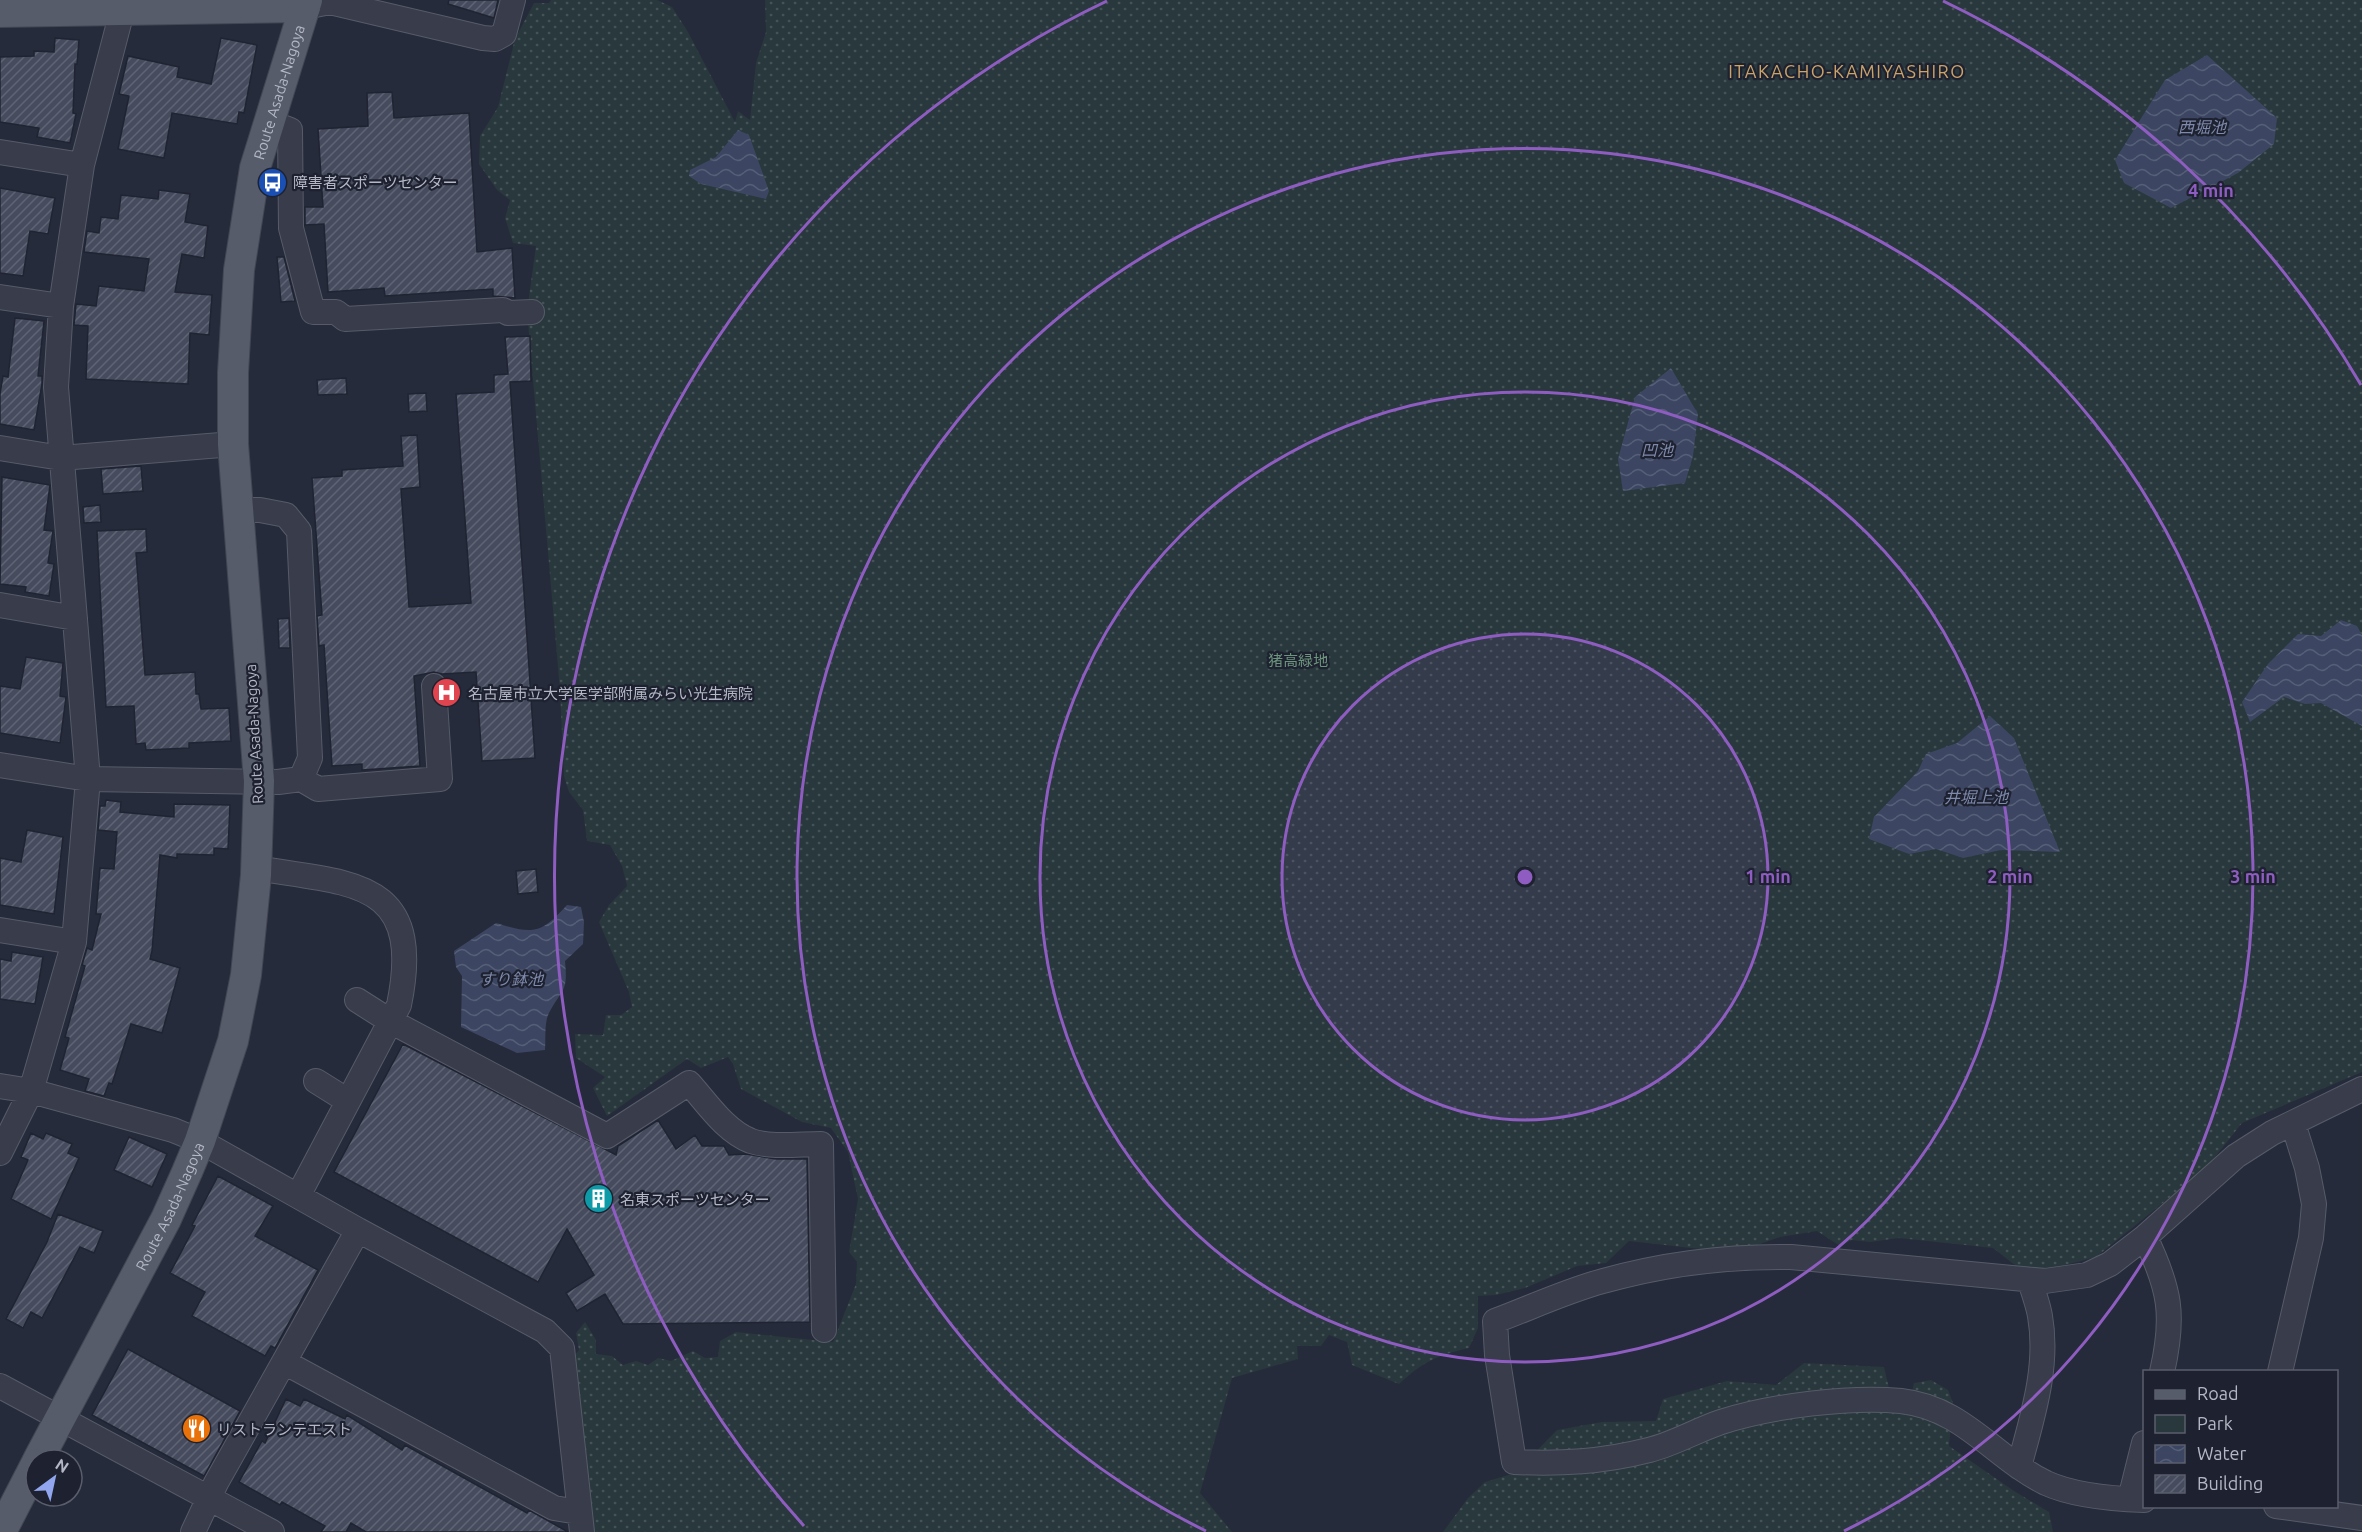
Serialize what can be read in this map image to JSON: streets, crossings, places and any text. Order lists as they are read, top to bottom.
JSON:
{
  "streets": {
    "main road": ["Route Asada-Nagoya"]
  },
  "districts": ["ITAKACHO-KAMIYASHIRO"],
  "water": [
    "西堀池",
    "凹池",
    "井堀上池",
    "すり鉢池"
  ],
  "parks": ["猪高緑地"],
  "places": {
    "bus stop": ["障害者スポーツセンター"],
    "hospital": ["名古屋市立大学医学部附属みらい光生病院"],
    "building": ["名東スポーツセンター"],
    "restaurant": ["リストランテエスト"]
  },
  "legend": [
    "Road",
    "Park",
    "Water",
    "Building"
  ],
  "north": "top right",
  "rings": [
    "4 min",
    "1 min",
    "2 min",
    "3 min"
  ]
}
